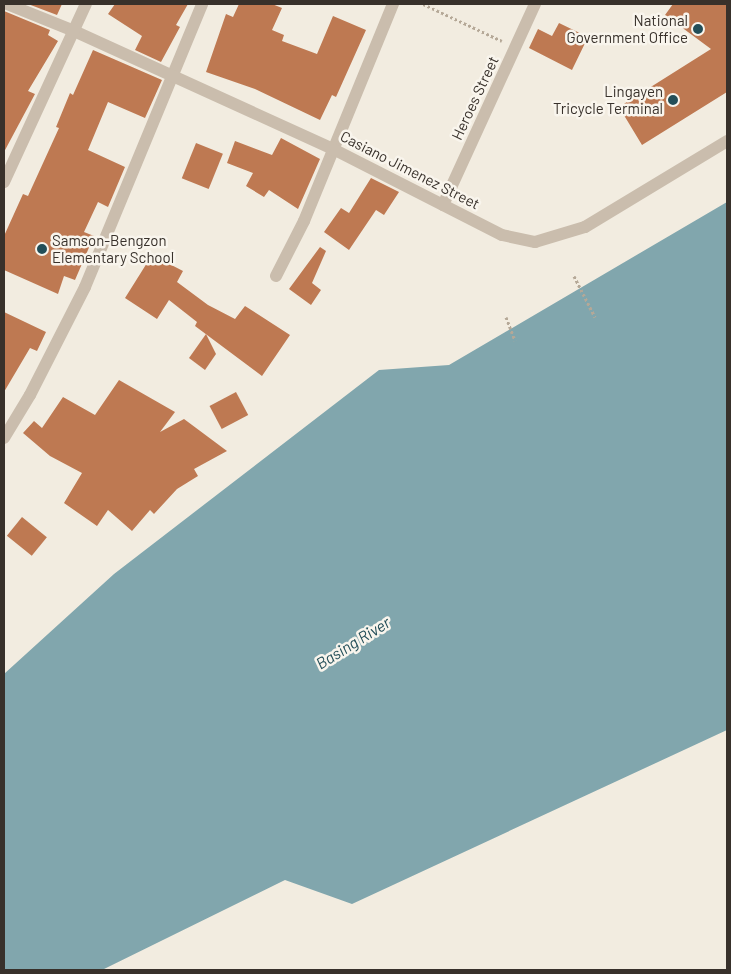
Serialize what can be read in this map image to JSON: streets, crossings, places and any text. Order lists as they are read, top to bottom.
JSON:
{
  "streets": {
    "street": ["Heroes Street", "Casiano Jimenez Street"]
  },
  "crossings": [
    ["Heroes Street", "Casiano Jimenez Street"]
  ],
  "water": ["Basing River"],
  "places": ["National Government Office", "Lingayen Tricycle Terminal", "Samson-Bengzon Elementary School"]
}
